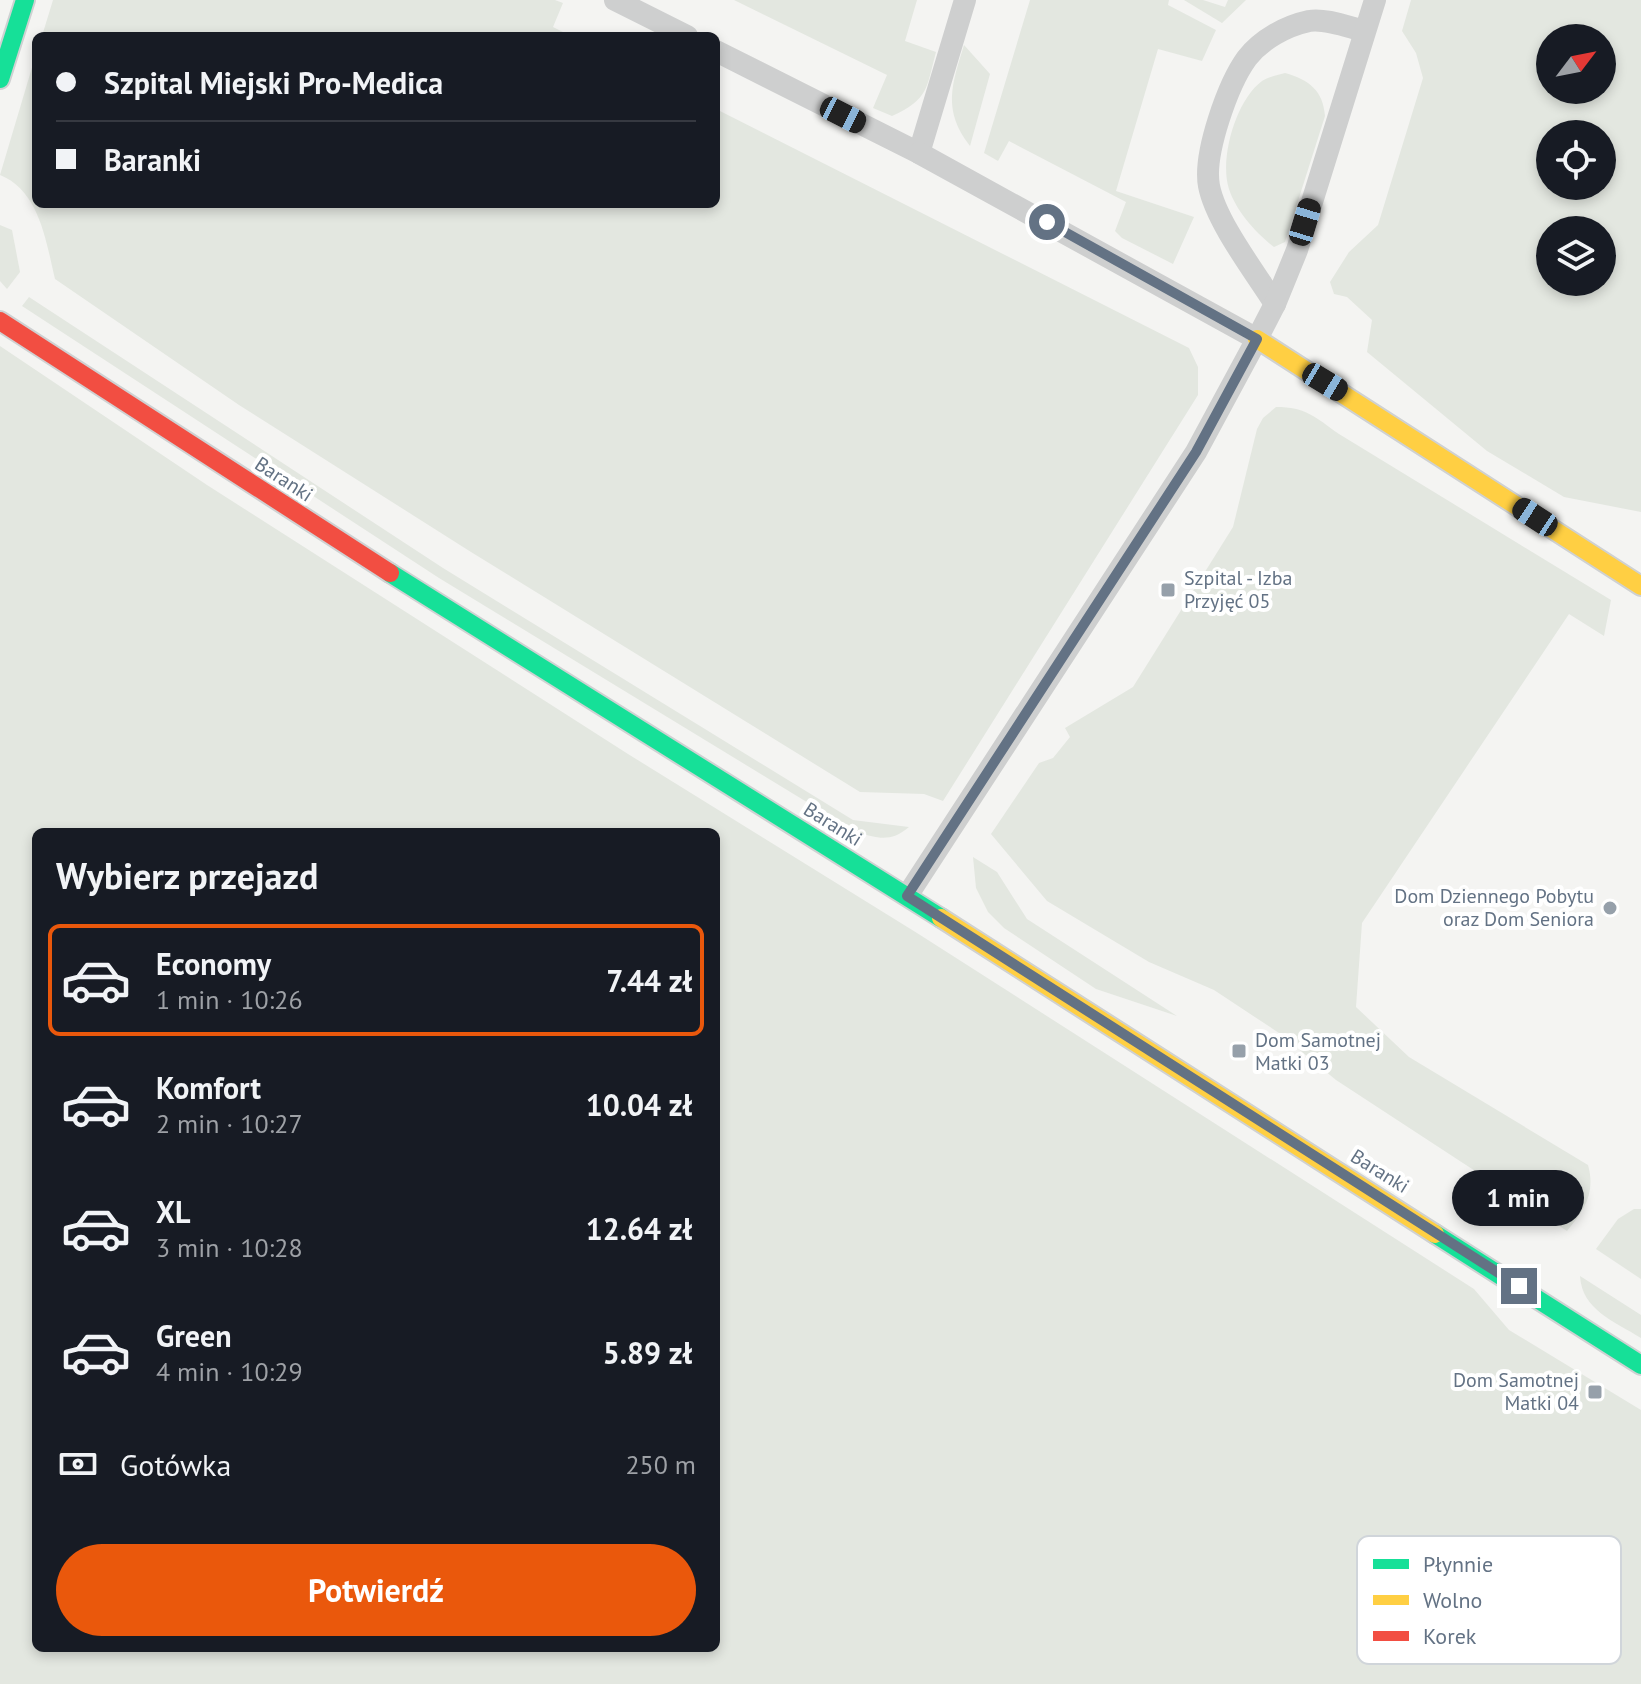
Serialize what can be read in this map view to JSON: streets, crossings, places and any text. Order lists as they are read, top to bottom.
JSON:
{
  "streets": {
    "street": ["Baranki"]
  },
  "places": {
    "transit": ["Szpital - Izba Przyjęć 05", "Dom Samotnej Matki 03", "Dom Samotnej Matki 04"],
    "other": ["Dom Dziennego Pobytu oraz Dom Seniora"]
  },
  "legend": ["Płynnie", "Wolno", "Korek"],
  "north": "top right",
  "page": {
    "banner": ["Szpital Miejski Pro-Medica", "Baranki"],
    "heading": "Wybierz przejazd",
    "list": [
      {
        "name": "Economy",
        "note": "1 min · 10:26",
        "value": "7.44 zł"
      },
      {
        "name": "Komfort",
        "note": "2 min · 10:27",
        "value": "10.04 zł"
      },
      {
        "name": "XL",
        "note": "3 min · 10:28",
        "value": "12.64 zł"
      },
      {
        "name": "Green",
        "note": "4 min · 10:29",
        "value": "5.89 zł"
      }
    ],
    "bubble": "1 min",
    "pay": ["Gotówka", "250 m"],
    "buttons": "Potwierdź"
  }
}
